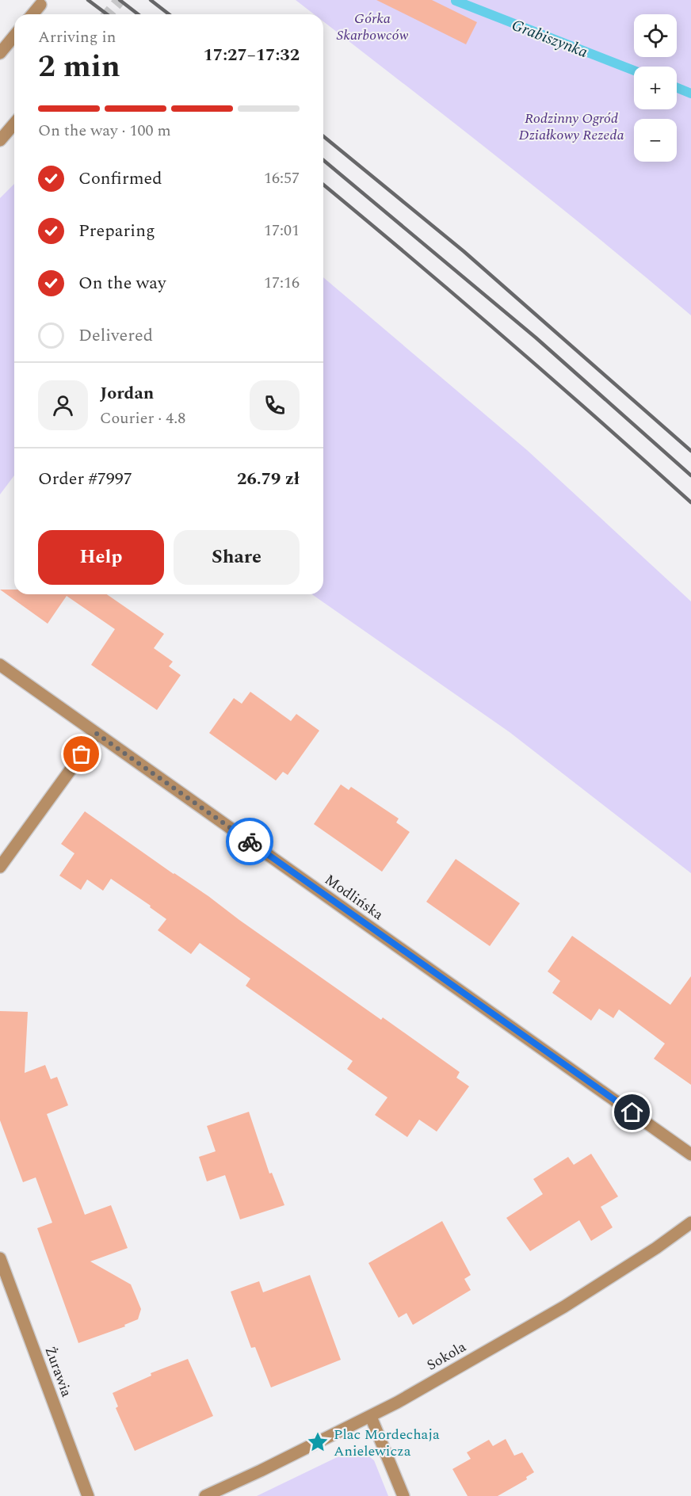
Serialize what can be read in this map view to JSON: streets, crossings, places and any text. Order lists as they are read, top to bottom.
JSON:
{
  "streets": {
    "street": ["Modlińska", "Sokola", "Żurawia"]
  },
  "water": ["Grabiszynka"],
  "parks": ["Górka Skarbowców", "Rodzinny Ogród Działkowy Rezeda"],
  "places": {
    "place": ["Plac Mordechaja Anielewicza"]
  },
  "page": {
    "map_buttons": ["+", "−"],
    "heading": ["2 min", "Arriving in", "17:27–17:32"],
    "panel": [
      "Jordan",
      "Courier · 4.8",
      "Order #7997",
      "26.79 zł"
    ],
    "bar": "On the way · 100 m",
    "list": [
      ["Confirmed", "16:57"],
      ["Preparing", "17:01"],
      ["On the way", "17:16"],
      "Delivered"
    ],
    "buttons": ["Help", "Share"]
  }
}
